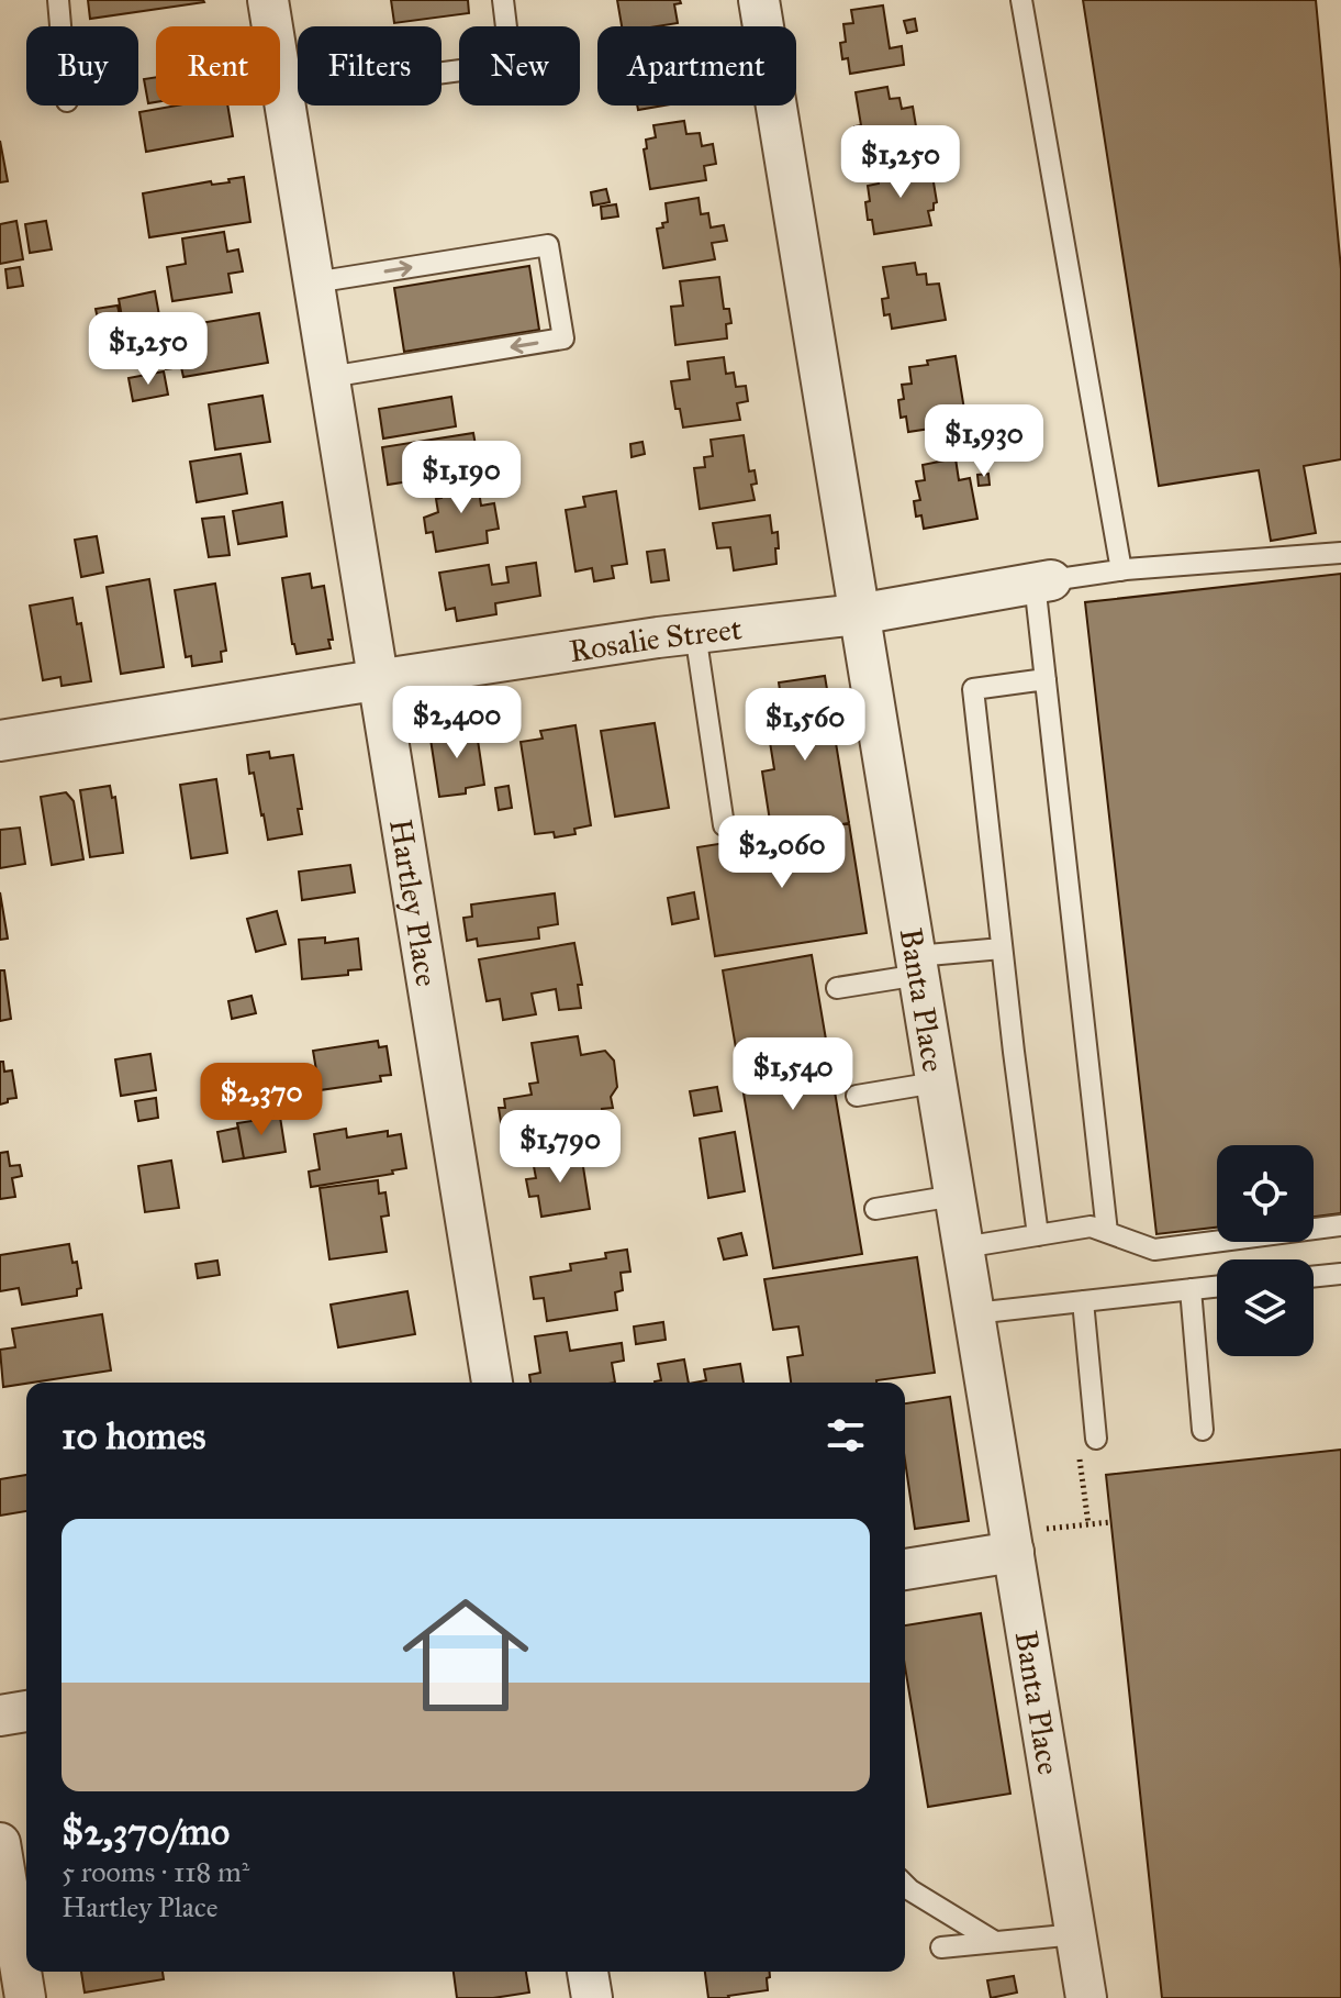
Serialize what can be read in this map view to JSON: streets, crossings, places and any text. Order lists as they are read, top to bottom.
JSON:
{
  "streets": {
    "street": ["Rosalie Street", "Hartley Place", "Banta Place"]
  },
  "crossings": [
    ["Rosalie Street", "Hartley Place"],
    ["Rosalie Street", "Banta Place"]
  ],
  "page": {
    "chip": [
      "Buy",
      "Rent",
      "Filters",
      "New",
      "Apartment"
    ],
    "price": [
      "$1,250",
      "$1,250",
      "$1,930",
      "$1,190",
      "$2,400",
      "$1,560",
      "$2,060",
      "$1,540",
      "$2,370",
      "$1,790"
    ],
    "heading": "10 homes",
    "list": [
      {
        "name": "$2,370/mo",
        "note": "5 rooms · 118 m² · Hartley Place"
      }
    ]
  }
}
